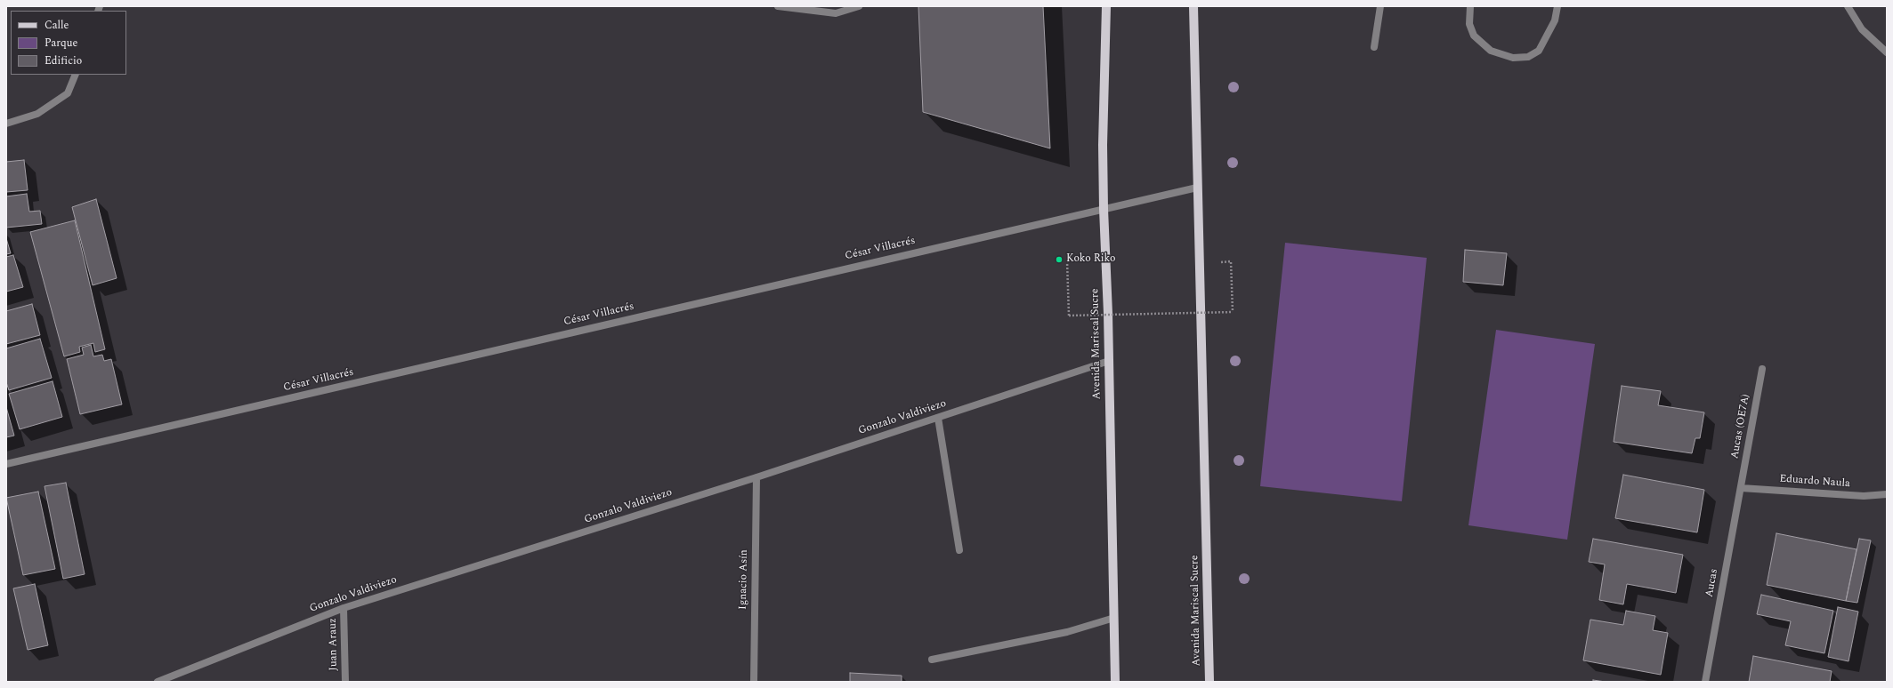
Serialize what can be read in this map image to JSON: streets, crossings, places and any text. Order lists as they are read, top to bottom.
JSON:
{
  "streets": {
    "main road": ["Avenida Mariscal Sucre"],
    "street": [
      "César Villacrés",
      "Gonzalo Valdiviezo",
      "Aucas (OE7A)",
      "Eduardo Naula",
      "Ignacio Asín",
      "Aucas",
      "Juan Arauz"
    ]
  },
  "crossings": [
    ["César Villacrés", "Avenida Mariscal Sucre"],
    ["Avenida Mariscal Sucre", "Gonzalo Valdiviezo"],
    ["Gonzalo Valdiviezo", "Ignacio Asín"],
    ["Gonzalo Valdiviezo", "Juan Arauz"],
    ["Aucas (OE7A)", "Eduardo Naula"],
    ["Aucas (OE7A)", "Aucas"],
    ["Eduardo Naula", "Aucas"]
  ],
  "places": ["Koko Riko"],
  "legend": ["Calle", "Parque", "Edificio"]
}
